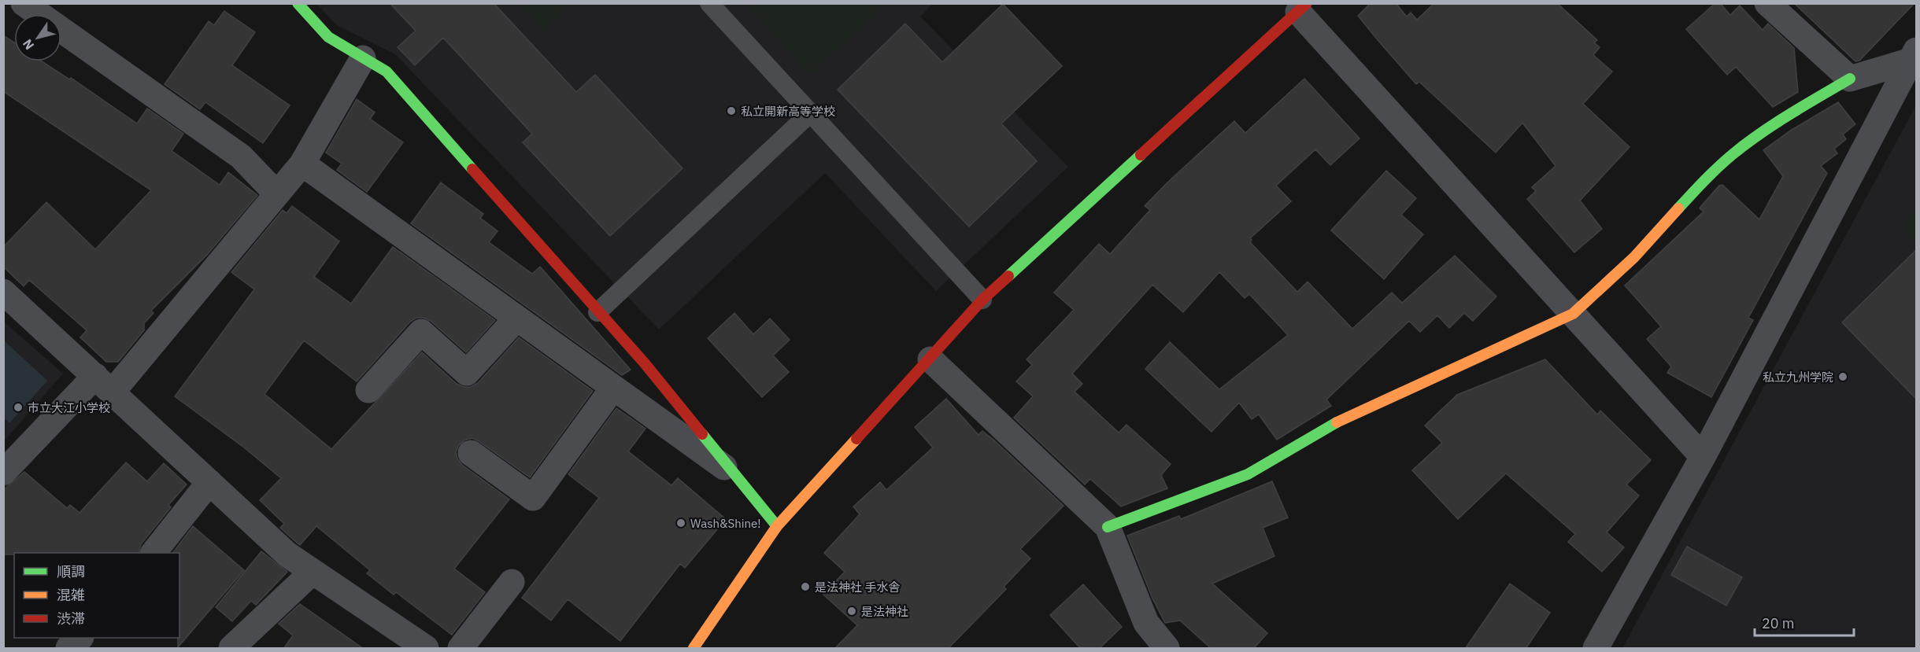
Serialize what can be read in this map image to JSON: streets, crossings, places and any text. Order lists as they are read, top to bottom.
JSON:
{
  "places": [
    "私立開新高等学校",
    "私立九州学院",
    "市立大江小学校",
    "Wash&Shine!",
    "是法神社 手水舎",
    "是法神社"
  ],
  "legend": ["順調", "混雑", "渋滞"],
  "scale_bar": "20 m",
  "north": "bottom left"
}
